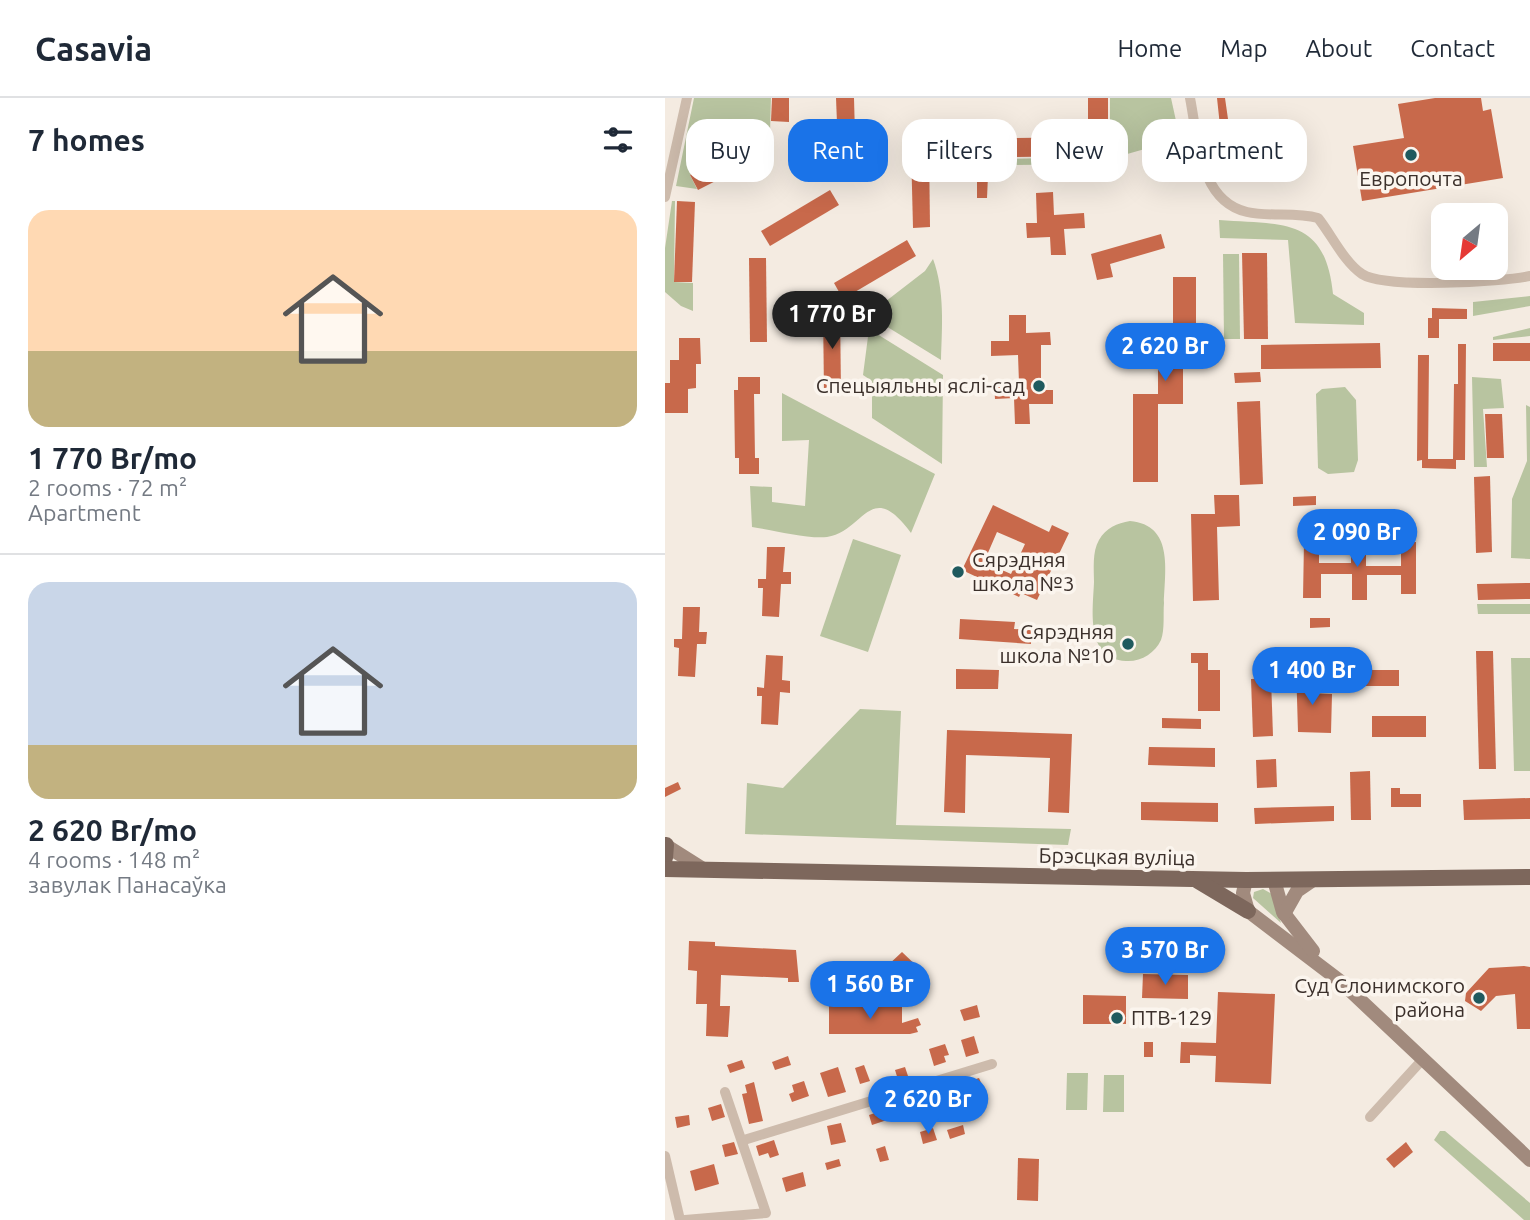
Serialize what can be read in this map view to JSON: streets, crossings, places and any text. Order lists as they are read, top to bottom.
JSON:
{
  "streets": {
    "main road": ["Брэсцкая вуліца"]
  },
  "places": [
    "Европочта",
    "Спецыяльны яслі-сад",
    "Сярэдняя школа №3",
    "Сярэдняя школа №10",
    "Суд Слонимского района",
    "ПТВ-129"
  ],
  "north": "bottom left",
  "page": {
    "header": "Casavia",
    "nav": [
      "Home",
      "Map",
      "About",
      "Contact"
    ],
    "heading": "7 homes",
    "chip": [
      "Buy",
      "Rent",
      "Filters",
      "New",
      "Apartment"
    ],
    "list": [
      {
        "name": "1 770 Br/mo",
        "note": "2 rooms · 72 m² · Apartment"
      },
      {
        "name": "2 620 Br/mo",
        "note": "4 rooms · 148 m² · завулак Панасаўка"
      }
    ],
    "price": [
      "1 770 Br",
      "2 620 Br",
      "2 090 Br",
      "1 400 Br",
      "3 570 Br",
      "1 560 Br",
      "2 620 Br"
    ]
  }
}
